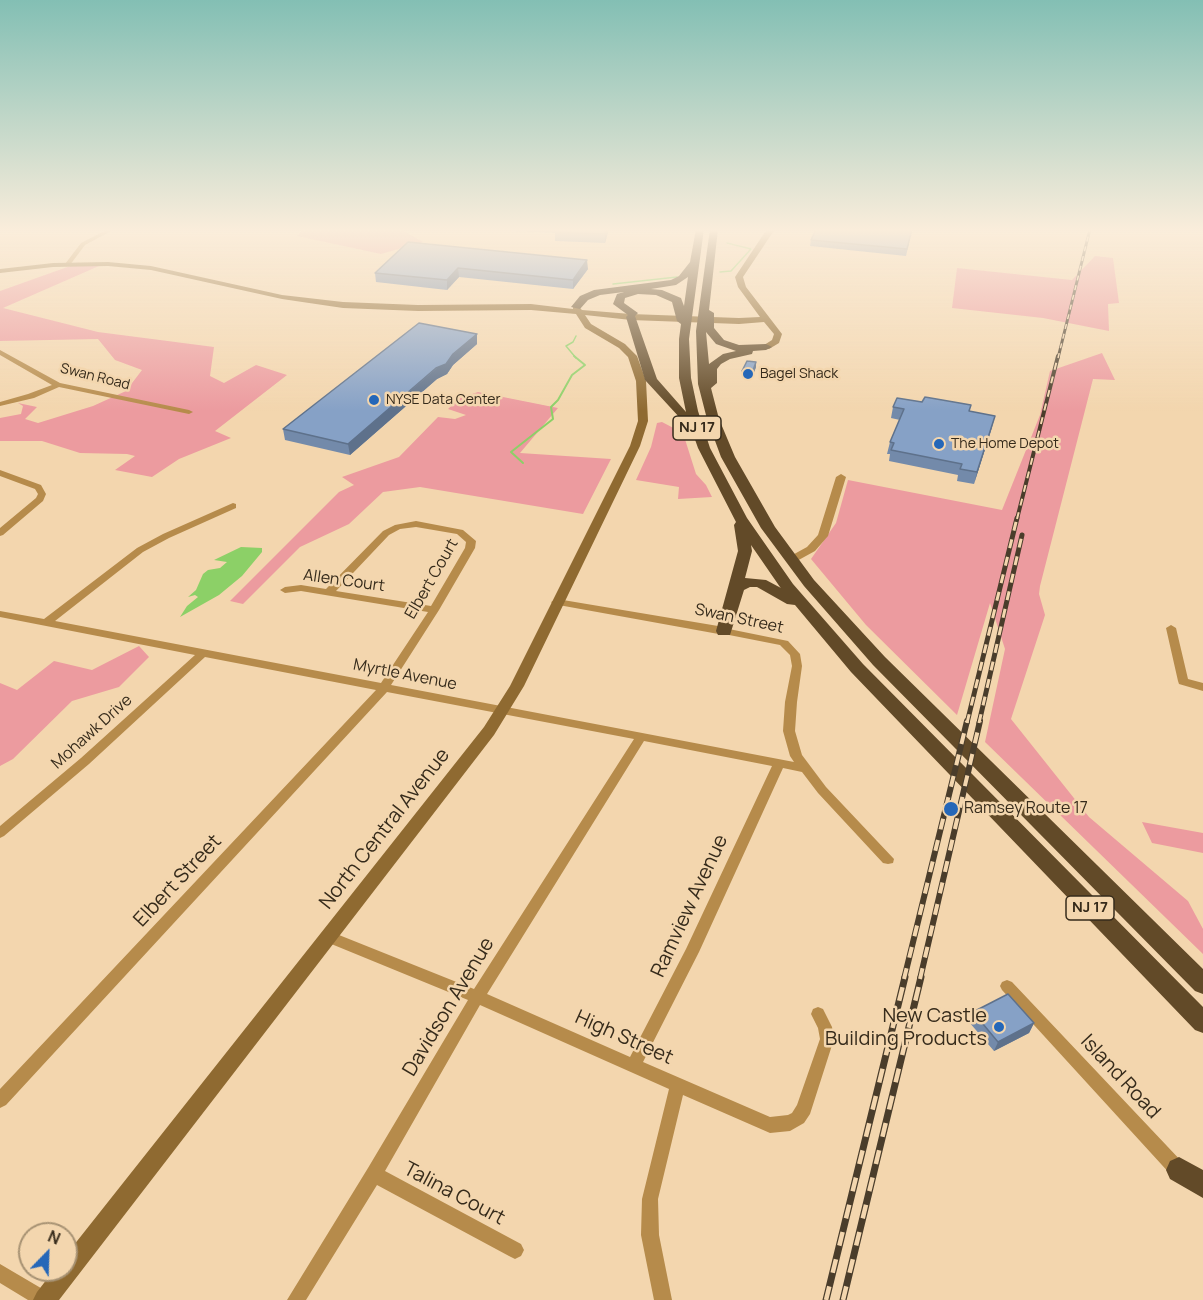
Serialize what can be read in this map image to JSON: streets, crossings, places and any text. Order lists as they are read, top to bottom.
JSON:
{
  "streets": {
    "highway": ["NJ 17"],
    "main road": ["North Central Avenue"],
    "street": [
      "Swan Road",
      "Elbert Court",
      "Allen Court",
      "Swan Street",
      "Myrtle Avenue",
      "Mohawk Drive",
      "Elbert Street",
      "Ramview Avenue",
      "Davidson Avenue",
      "High Street",
      "Island Road",
      "Talina Court"
    ]
  },
  "crossings": [
    ["Elbert Court", "Allen Court"],
    ["Elbert Court", "Myrtle Avenue"],
    ["Elbert Court", "Elbert Street"],
    ["Swan Street", "Myrtle Avenue"],
    ["Swan Street", "North Central Avenue"],
    ["Myrtle Avenue", "Mohawk Drive"],
    ["Myrtle Avenue", "North Central Avenue"],
    ["Myrtle Avenue", "Elbert Street"],
    ["Myrtle Avenue", "Ramview Avenue"],
    ["Myrtle Avenue", "Davidson Avenue"],
    ["North Central Avenue", "High Street"],
    ["Ramview Avenue", "High Street"],
    ["Davidson Avenue", "High Street"],
    ["Davidson Avenue", "Talina Court"]
  ],
  "places": [
    "Bagel Shack",
    "NYSE Data Center",
    "The Home Depot",
    "Ramsey Route 17",
    "New Castle Building Products"
  ],
  "north": "top right"
}
